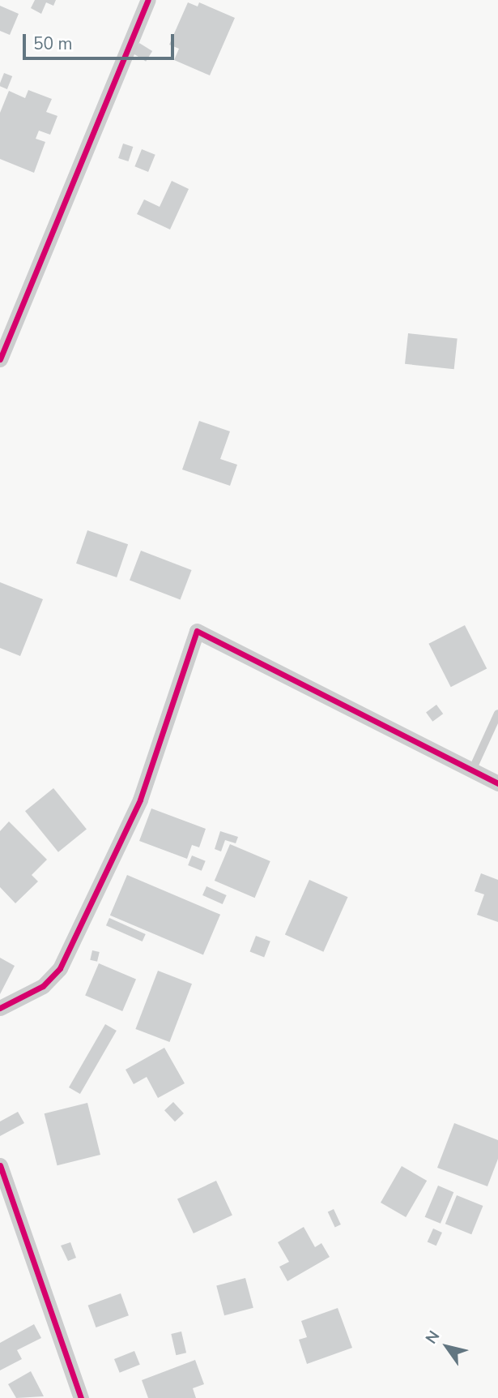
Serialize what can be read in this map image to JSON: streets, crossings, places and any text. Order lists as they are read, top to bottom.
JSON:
{
  "scale_bar": "50 m",
  "north": "top left"
}
